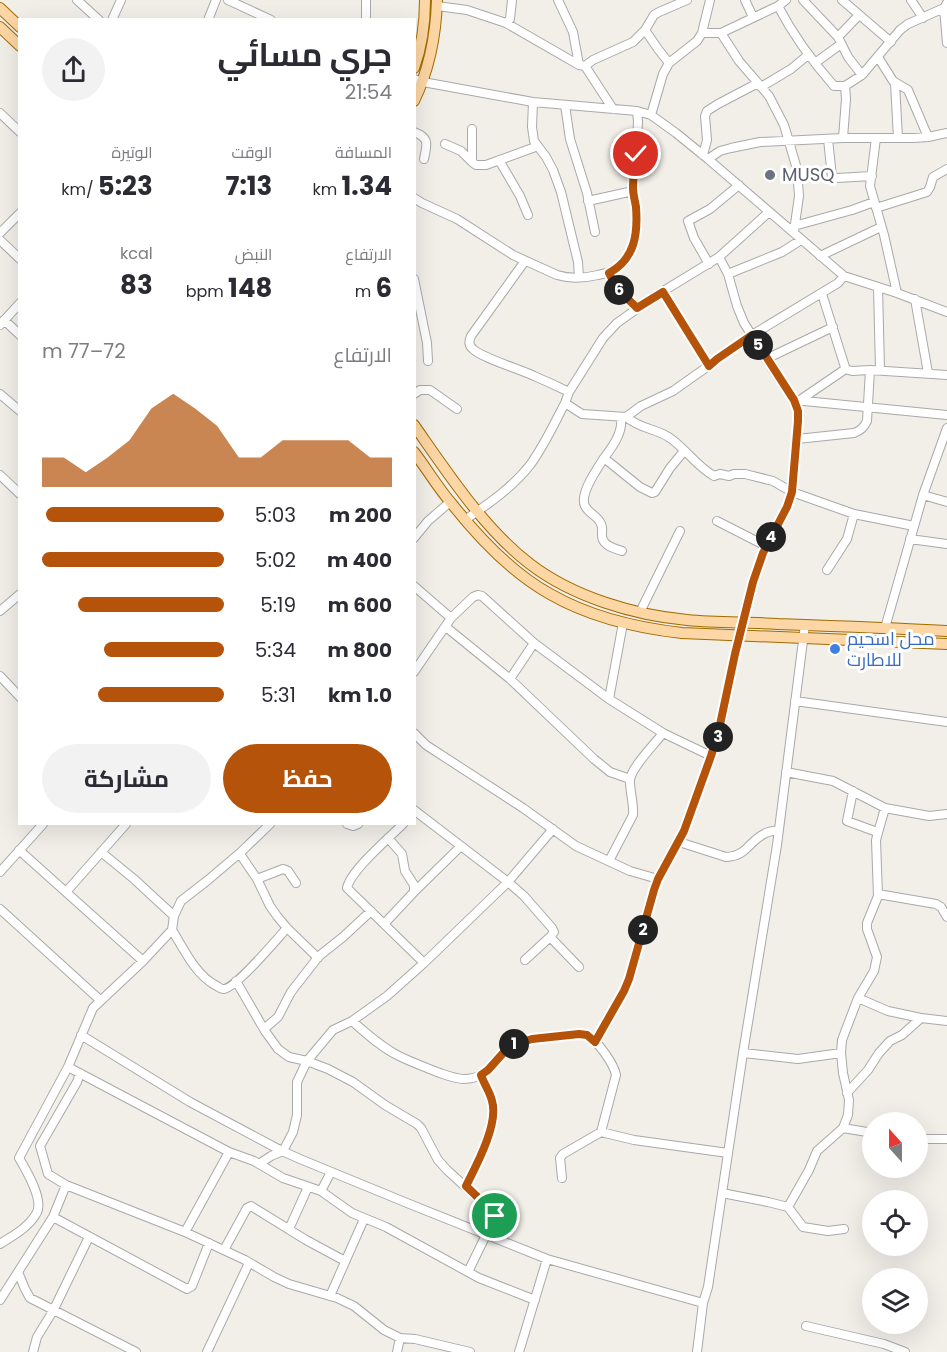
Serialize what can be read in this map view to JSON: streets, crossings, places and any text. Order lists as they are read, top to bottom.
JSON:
{
  "places": ["MUSQ", "محل اسحيم للاطارت"],
  "north": "top",
  "page": {
    "heading": ["جري مسائي", "21:54"],
    "stats": [
      ["المسافة", "1.34 km"],
      ["الوقت", "7:13"],
      ["الوتيرة", "5:23 /km"],
      ["الارتفاع", "6 m"],
      ["النبض", "148 bpm"],
      ["kcal", "83"]
    ],
    "pins": [
      "6",
      "5",
      "4",
      "3",
      "2",
      "1"
    ],
    "chart": ["الارتفاع", "72–77 m"],
    "list": [
      {
        "name": "200 m",
        "note": "5:03"
      },
      {
        "name": "400 m",
        "note": "5:02"
      },
      {
        "name": "600 m",
        "note": "5:19"
      },
      {
        "name": "800 m",
        "note": "5:34"
      },
      {
        "name": "1.0 km",
        "note": "5:31"
      }
    ],
    "buttons": ["حفظ", "مشاركة"]
  }
}
